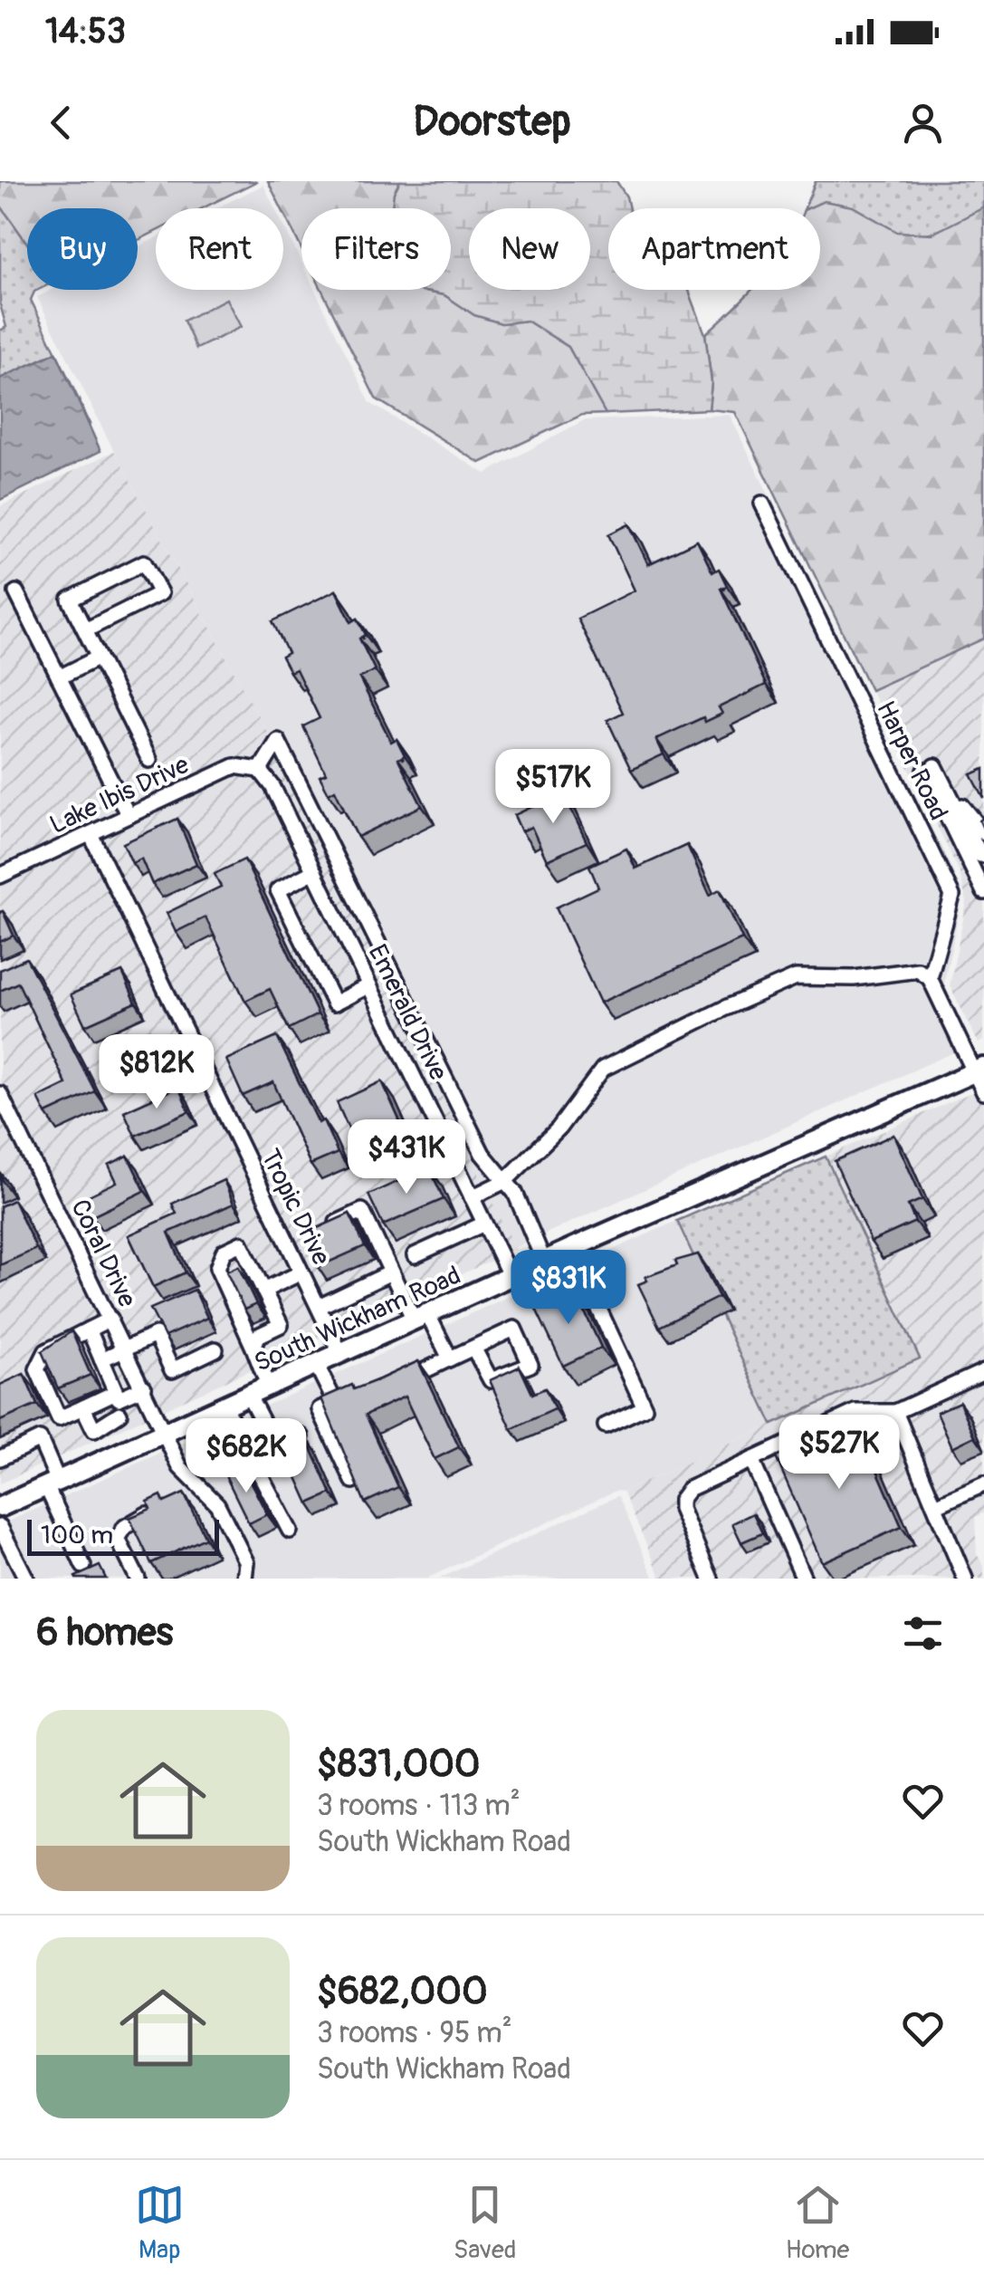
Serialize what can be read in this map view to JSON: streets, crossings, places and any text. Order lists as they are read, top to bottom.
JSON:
{
  "streets": {
    "main road": ["South Wickham Road"],
    "street": [
      "Harper Road",
      "Lake Ibis Drive",
      "Emerald Drive",
      "Tropic Drive",
      "Coral Drive"
    ]
  },
  "crossings": [
    ["Lake Ibis Drive", "Emerald Drive"],
    ["Lake Ibis Drive", "Tropic Drive"],
    ["Emerald Drive", "South Wickham Road"],
    ["Tropic Drive", "South Wickham Road"],
    ["Coral Drive", "South Wickham Road"]
  ],
  "scale_bar": "100 m",
  "page": {
    "status": "14:53",
    "header": "Doorstep",
    "chip": [
      "Buy",
      "Rent",
      "Filters",
      "New",
      "Apartment"
    ],
    "price": [
      "$517K",
      "$812K",
      "$431K",
      "$831K",
      "$527K",
      "$682K"
    ],
    "scale": "100 m",
    "heading": "6 homes",
    "list": [
      {
        "name": "$831,000",
        "note": "3 rooms · 113 m² · South Wickham Road"
      },
      {
        "name": "$682,000",
        "note": "3 rooms · 95 m² · South Wickham Road"
      }
    ],
    "tabs": ["Map", "Saved", "Home"]
  }
}
